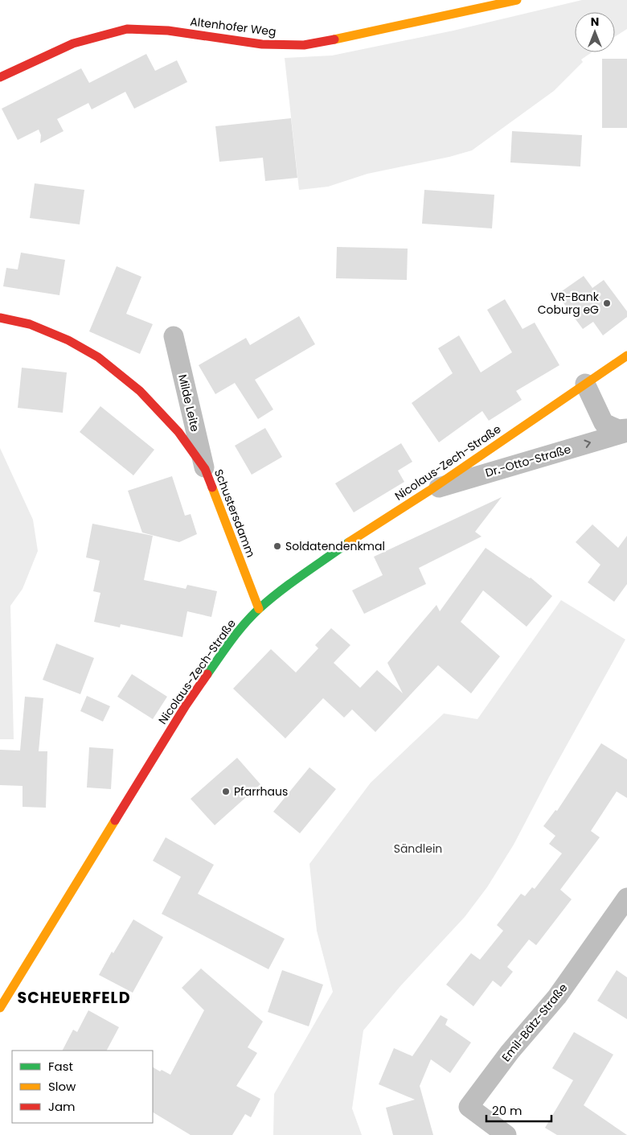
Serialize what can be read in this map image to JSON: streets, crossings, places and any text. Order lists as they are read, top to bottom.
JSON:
{
  "streets": {
    "street": [
      "Altenhofer Weg",
      "Milde Leite",
      "Dr.-Otto-Straße",
      "Nicolaus-Zech-Straße",
      "Schustersdamm",
      "Emil-Bätz-Straße"
    ]
  },
  "crossings": [
    ["Milde Leite", "Schustersdamm"],
    ["Dr.-Otto-Straße", "Nicolaus-Zech-Straße"],
    ["Nicolaus-Zech-Straße", "Schustersdamm"]
  ],
  "one_way": ["Dr.-Otto-Straße"],
  "districts": ["SCHEUERFELD"],
  "parks": ["Sändlein"],
  "places": ["VR-Bank Coburg eG", "Soldatendenkmal", "Pfarrhaus"],
  "legend": ["Fast", "Slow", "Jam"],
  "scale_bar": "20 m",
  "north": "top"
}
